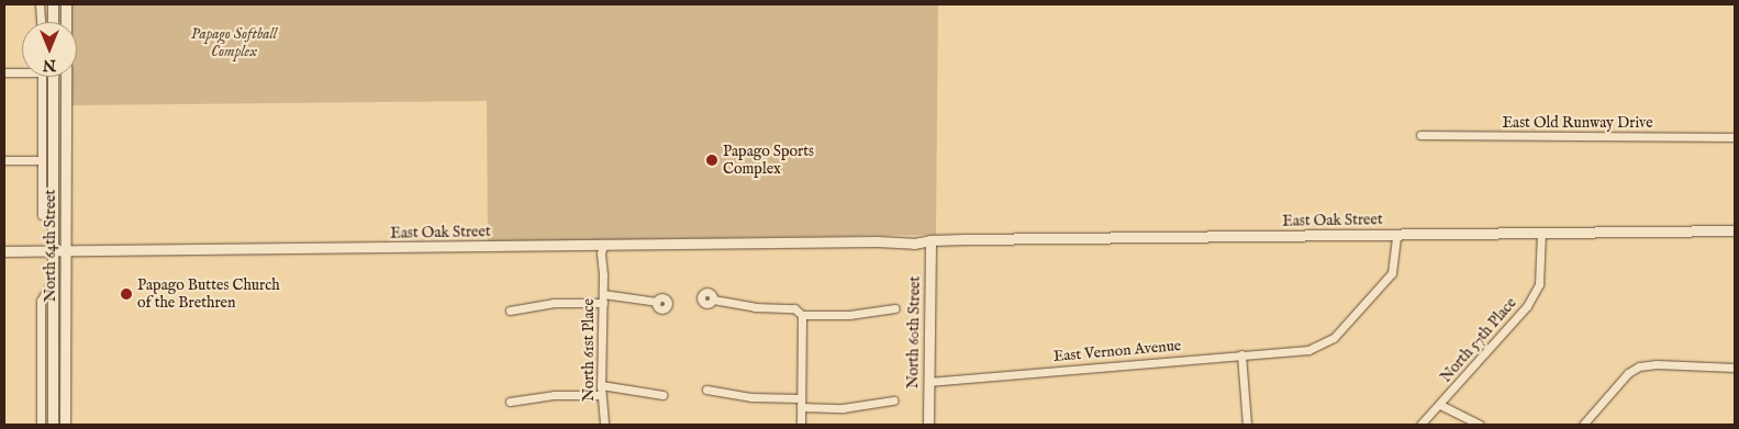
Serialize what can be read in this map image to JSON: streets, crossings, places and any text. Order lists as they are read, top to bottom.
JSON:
{
  "streets": {
    "street": [
      "East Old Runway Drive",
      "East Oak Street",
      "North 64th Street",
      "North 60th Street",
      "North 57th Place",
      "North 61st Place",
      "East Vernon Avenue"
    ]
  },
  "crossings": [
    ["East Oak Street", "North 64th Street"],
    ["East Oak Street", "North 60th Street"],
    ["East Oak Street", "North 57th Place"],
    ["East Oak Street", "North 61st Place"],
    ["East Oak Street", "East Vernon Avenue"],
    ["North 60th Street", "East Vernon Avenue"]
  ],
  "parks": ["Papago Softball Complex"],
  "places": ["Papago Sports Complex", "Papago Buttes Church of the Brethren"],
  "north": "bottom"
}
